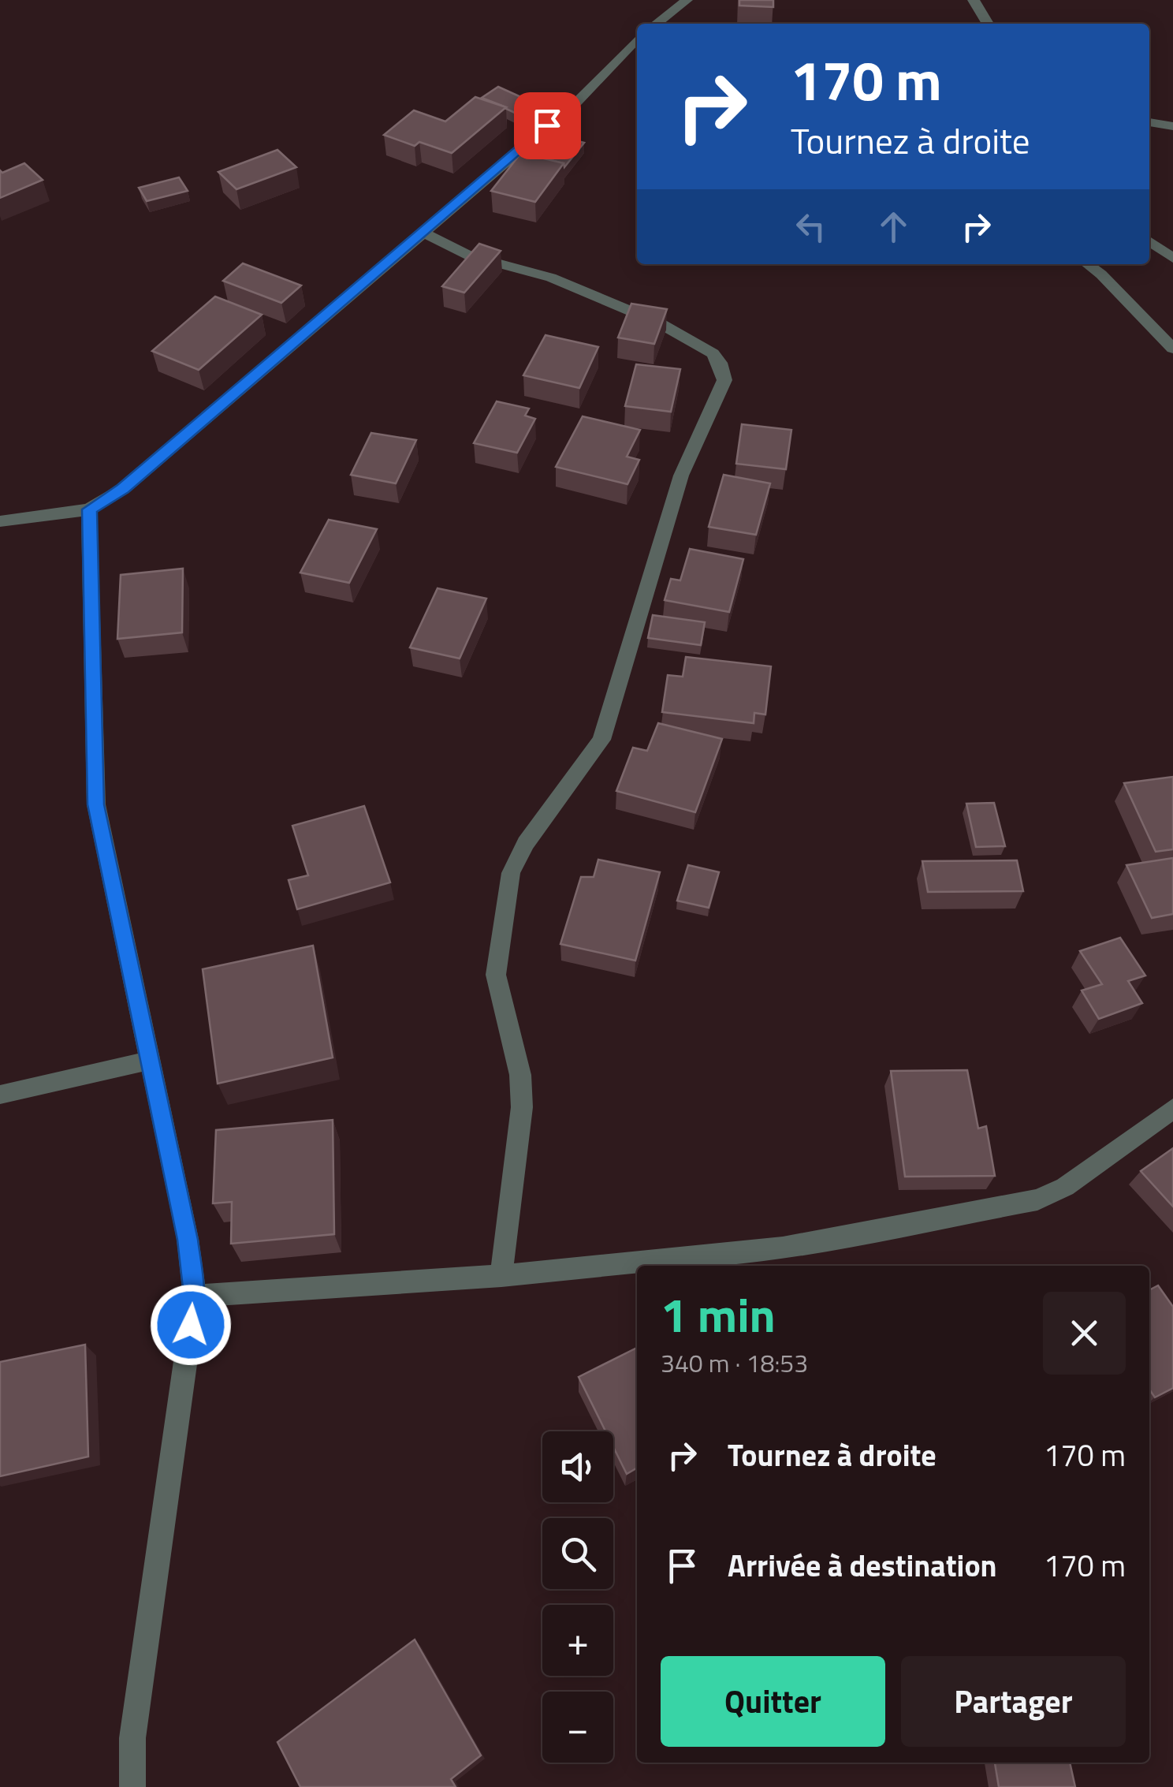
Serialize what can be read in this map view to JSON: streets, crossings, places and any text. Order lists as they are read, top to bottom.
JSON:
{
  "page": {
    "turn": ["170 m", "Tournez à droite"],
    "heading": ["1 min", "340 m · 18:53"],
    "list": [
      {
        "name": "Tournez à droite",
        "value": "170 m"
      },
      {
        "name": "Arrivée à destination",
        "value": "170 m"
      }
    ],
    "map_buttons": ["+", "−"],
    "buttons": ["Quitter", "Partager"]
  }
}
